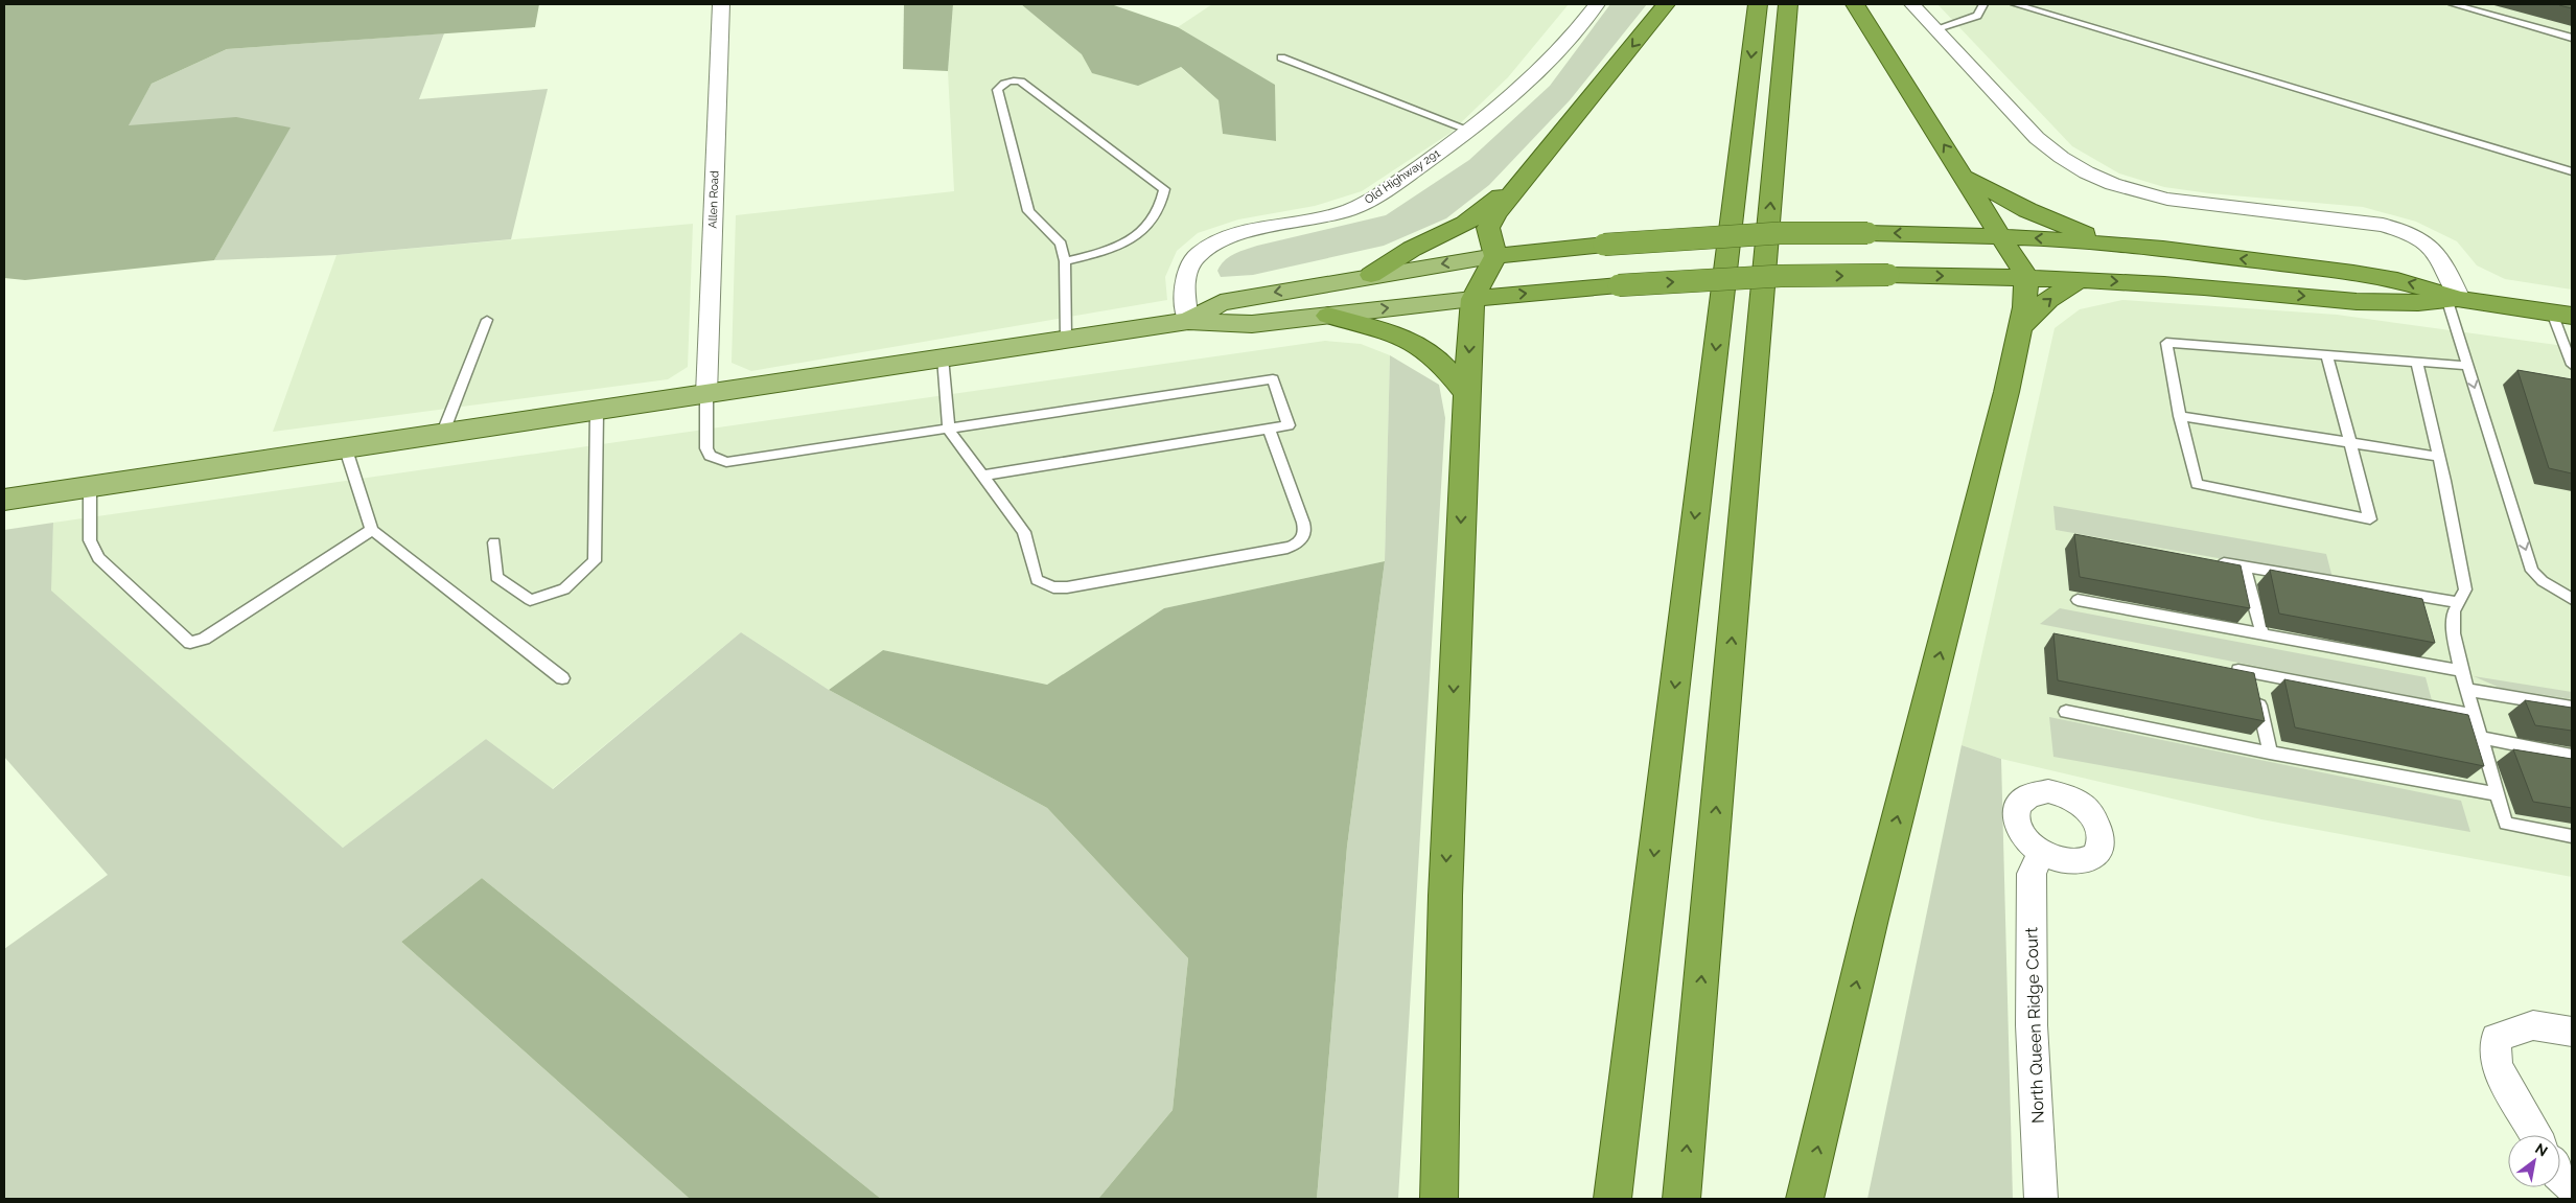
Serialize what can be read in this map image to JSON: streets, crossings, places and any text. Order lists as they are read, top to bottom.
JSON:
{
  "streets": {
    "street": ["Old Highway 291", "Allen Road", "North Queen Ridge Court"]
  },
  "north": "top right"
}
